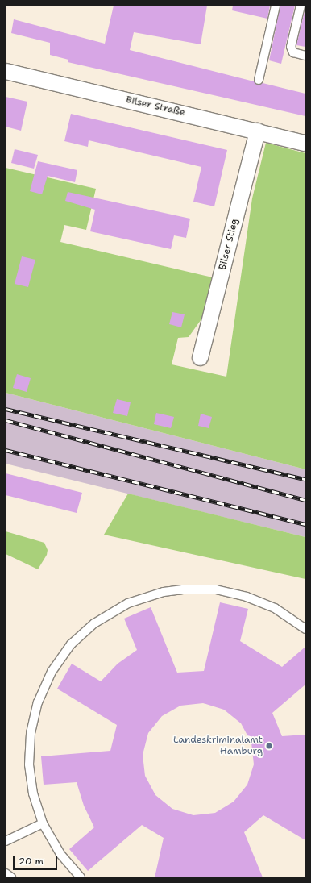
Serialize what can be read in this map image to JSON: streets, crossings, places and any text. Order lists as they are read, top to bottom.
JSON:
{
  "streets": {
    "street": ["Bilser Straße", "Bilser Stieg"]
  },
  "crossings": [
    ["Bilser Straße", "Bilser Stieg"]
  ],
  "places": ["Landeskriminalamt Hamburg"],
  "scale_bar": "20 m"
}
